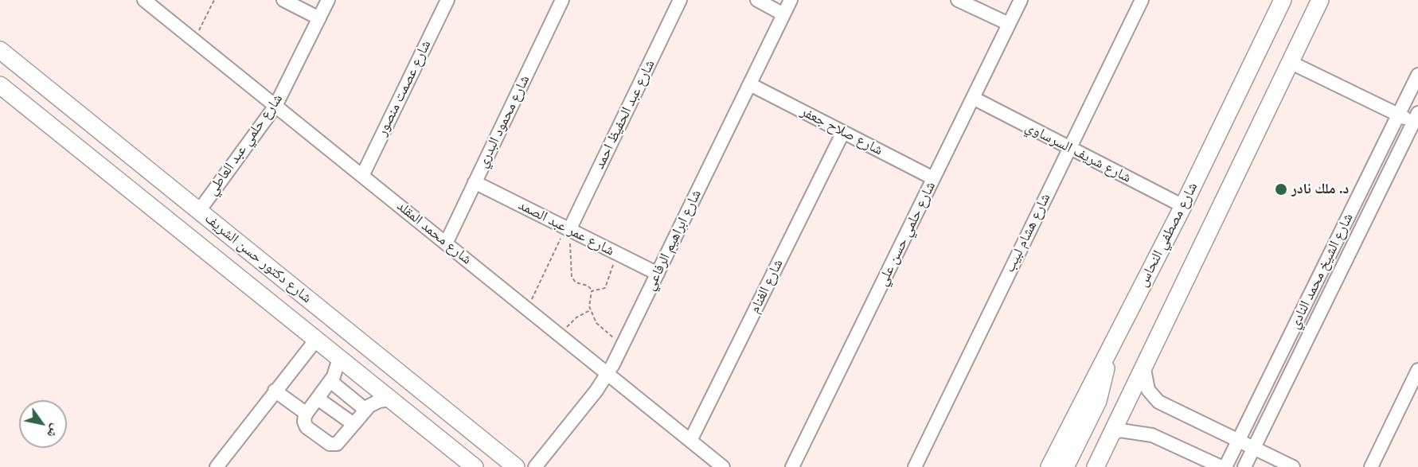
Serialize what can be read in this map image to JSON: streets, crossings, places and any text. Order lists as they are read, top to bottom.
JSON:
{
  "streets": {
    "main road": ["شارع مصطفي النحاس", "شارع دكتور حسن الشريف"],
    "street": [
      "شارع عصمت منصور",
      "شارع عبد الحفيظ احمد",
      "شارع محمود البدري",
      "شارع صلاح جعفر",
      "شارع حلمي عبد العاطي",
      "شارع شريف السرساوي",
      "شارع عمر عبد الصمد",
      "شارع محمد المقلد",
      "شارع هشام لبيب",
      "شارع حلمي حسن علي",
      "شارع ابراهيم الرفاعي",
      "شارع الشيخ محمد النادي",
      "شارع الغنام"
    ]
  },
  "crossings": [
    ["شارع عصمت منصور", "شارع محمد المقلد"],
    ["شارع عبد الحفيظ احمد", "شارع عمر عبد الصمد"],
    ["شارع محمود البدري", "شارع عمر عبد الصمد"],
    ["شارع محمود البدري", "شارع محمد المقلد"],
    ["شارع صلاح جعفر", "شارع حلمي حسن علي"],
    ["شارع صلاح جعفر", "شارع ابراهيم الرفاعي"],
    ["شارع صلاح جعفر", "شارع الغنام"],
    ["شارع حلمي عبد العاطي", "شارع محمد المقلد"],
    ["شارع حلمي عبد العاطي", "شارع دكتور حسن الشريف"],
    ["شارع شريف السرساوي", "شارع هشام لبيب"],
    ["شارع شريف السرساوي", "شارع حلمي حسن علي"],
    ["شارع شريف السرساوي", "شارع مصطفي النحاس"],
    ["شارع عمر عبد الصمد", "شارع ابراهيم الرفاعي"],
    ["شارع محمد المقلد", "شارع ابراهيم الرفاعي"],
    ["شارع محمد المقلد", "شارع الغنام"]
  ],
  "places": ["د. ملك نادر"],
  "north": "bottom right"
}
